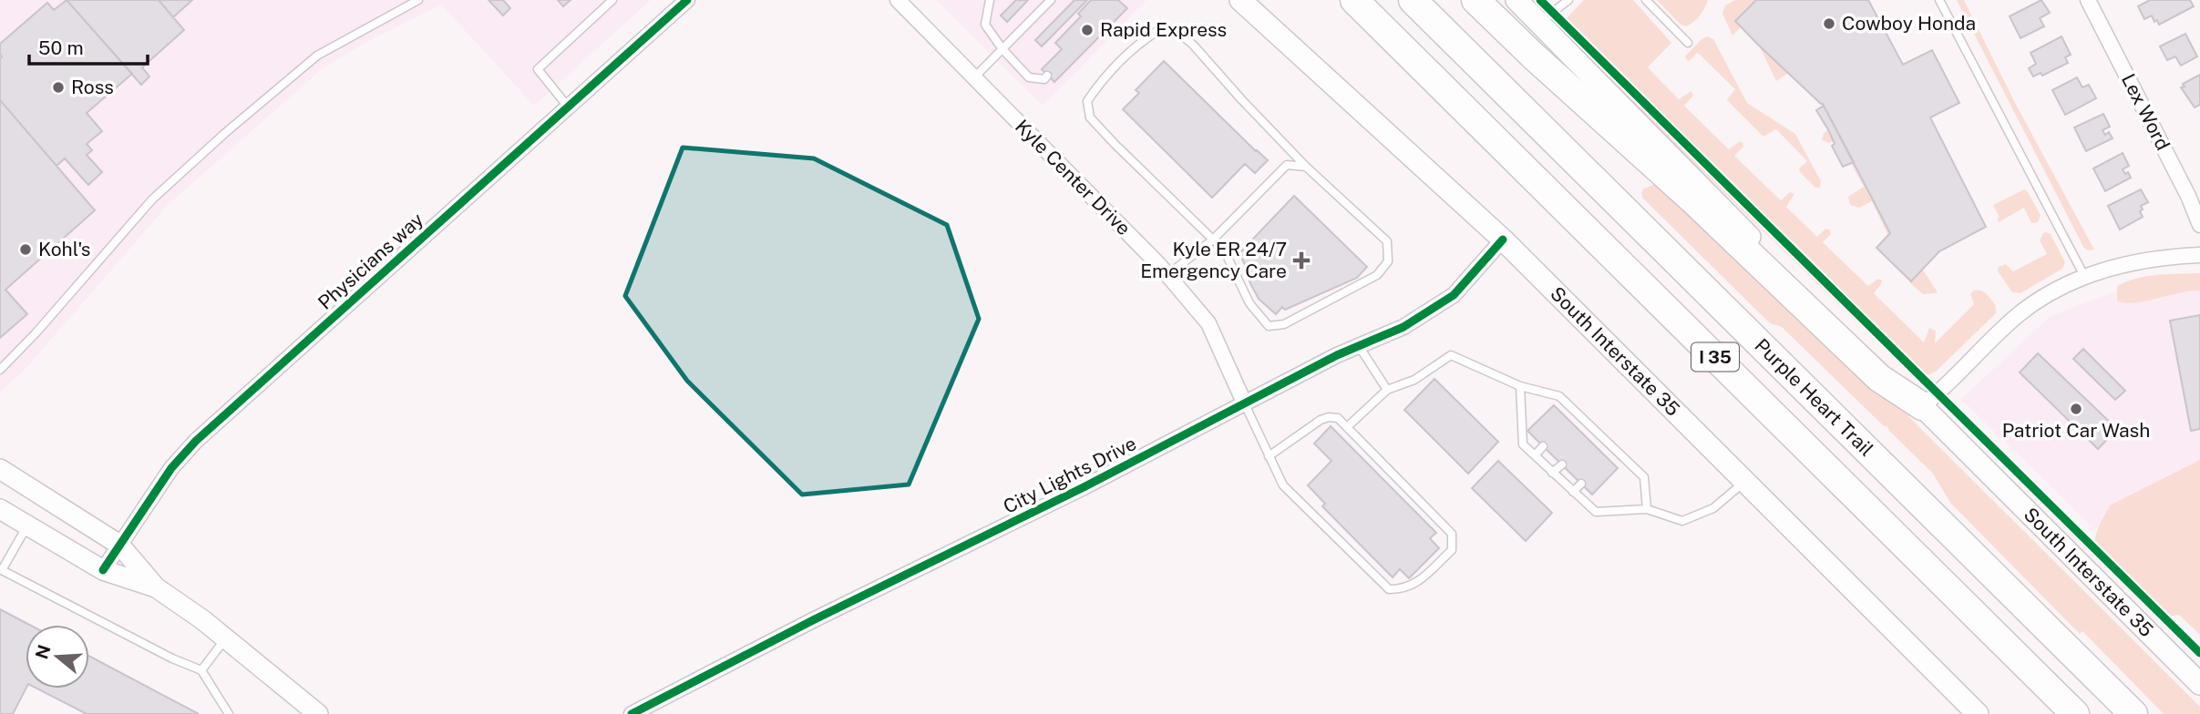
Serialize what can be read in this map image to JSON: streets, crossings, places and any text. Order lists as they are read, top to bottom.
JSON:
{
  "streets": {
    "highway": ["I 35", "Purple Heart Trail"],
    "main road": ["South Interstate 35"],
    "street": [
      "Lex Word",
      "Kyle Center Drive",
      "Physicians way",
      "City Lights Drive"
    ]
  },
  "crossings": [
    ["Kyle Center Drive", "City Lights Drive"],
    ["South Interstate 35", "City Lights Drive"]
  ],
  "places": {
    "other": [
      "Cowboy Honda",
      "Rapid Express",
      "Ross",
      "Kohl's",
      "Patriot Car Wash"
    ],
    "health": ["Kyle ER 24/7 Emergency Care"]
  },
  "scale_bar": "50 m",
  "north": "left"
}
